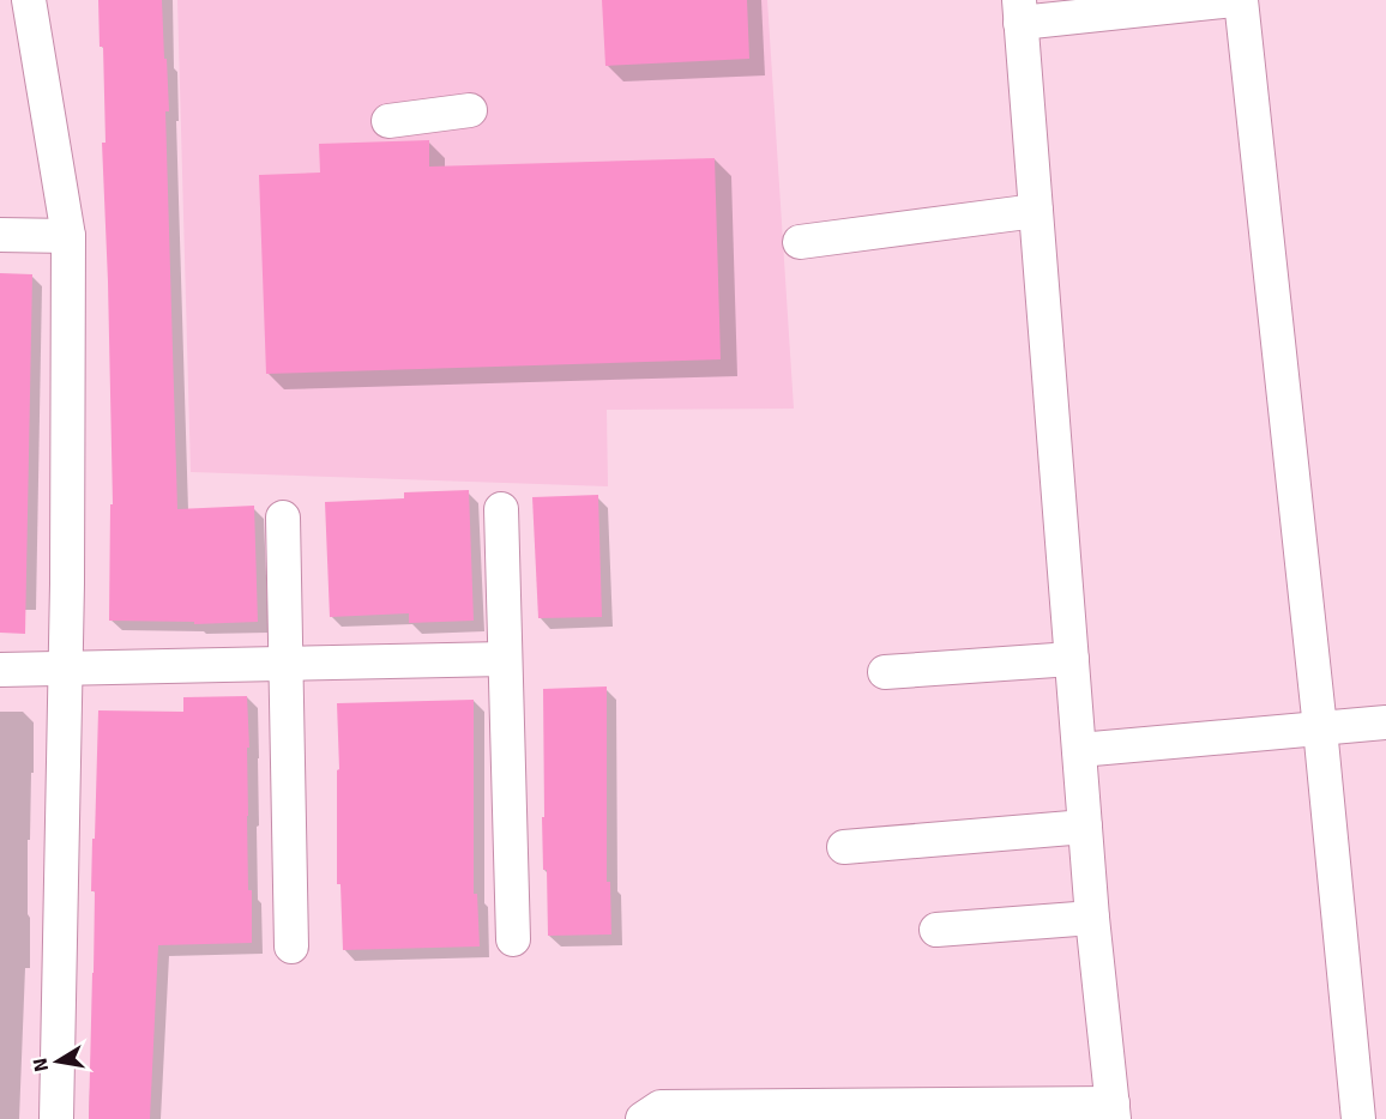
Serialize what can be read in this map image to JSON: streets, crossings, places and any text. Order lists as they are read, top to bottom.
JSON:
{
  "north": "left"
}
